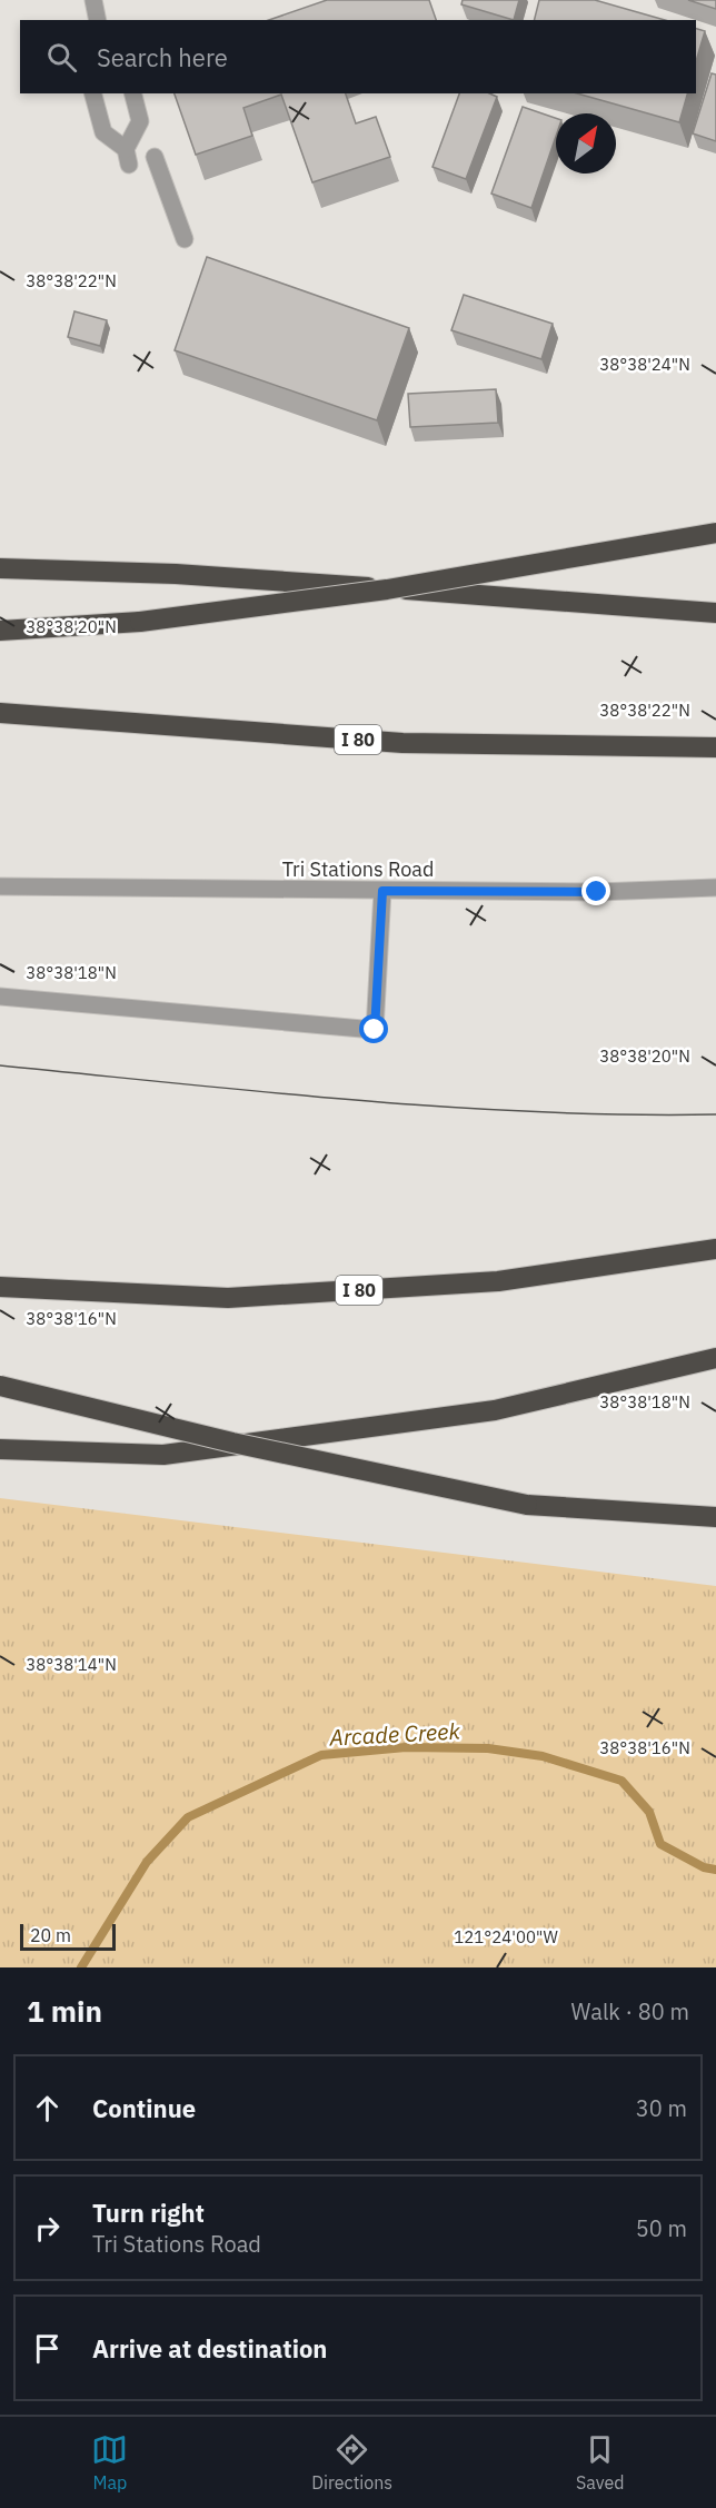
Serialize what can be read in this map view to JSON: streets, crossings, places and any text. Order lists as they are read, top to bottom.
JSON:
{
  "streets": {
    "highway": ["I 80"],
    "street": ["Tri Stations Road"]
  },
  "water": ["Arcade Creek"],
  "scale_bar": "20 m",
  "north": "top right",
  "page": {
    "search": "Search here",
    "scale": "20 m",
    "heading": ["1 min", "Walk · 80 m"],
    "list": [
      ["Continue", "30 m"],
      ["Turn right", "Tri Stations Road", "50 m"],
      "Arrive at destination"
    ],
    "nav": ["Map", "Directions", "Saved"]
  },
  "coordinates": [
    "38°38'22\"N",
    "38°38'24\"N",
    "38°38'20\"N",
    "38°38'18\"N",
    "38°38'16\"N",
    "38°38'14\"N",
    "121°24'00\"W"
  ]
}
